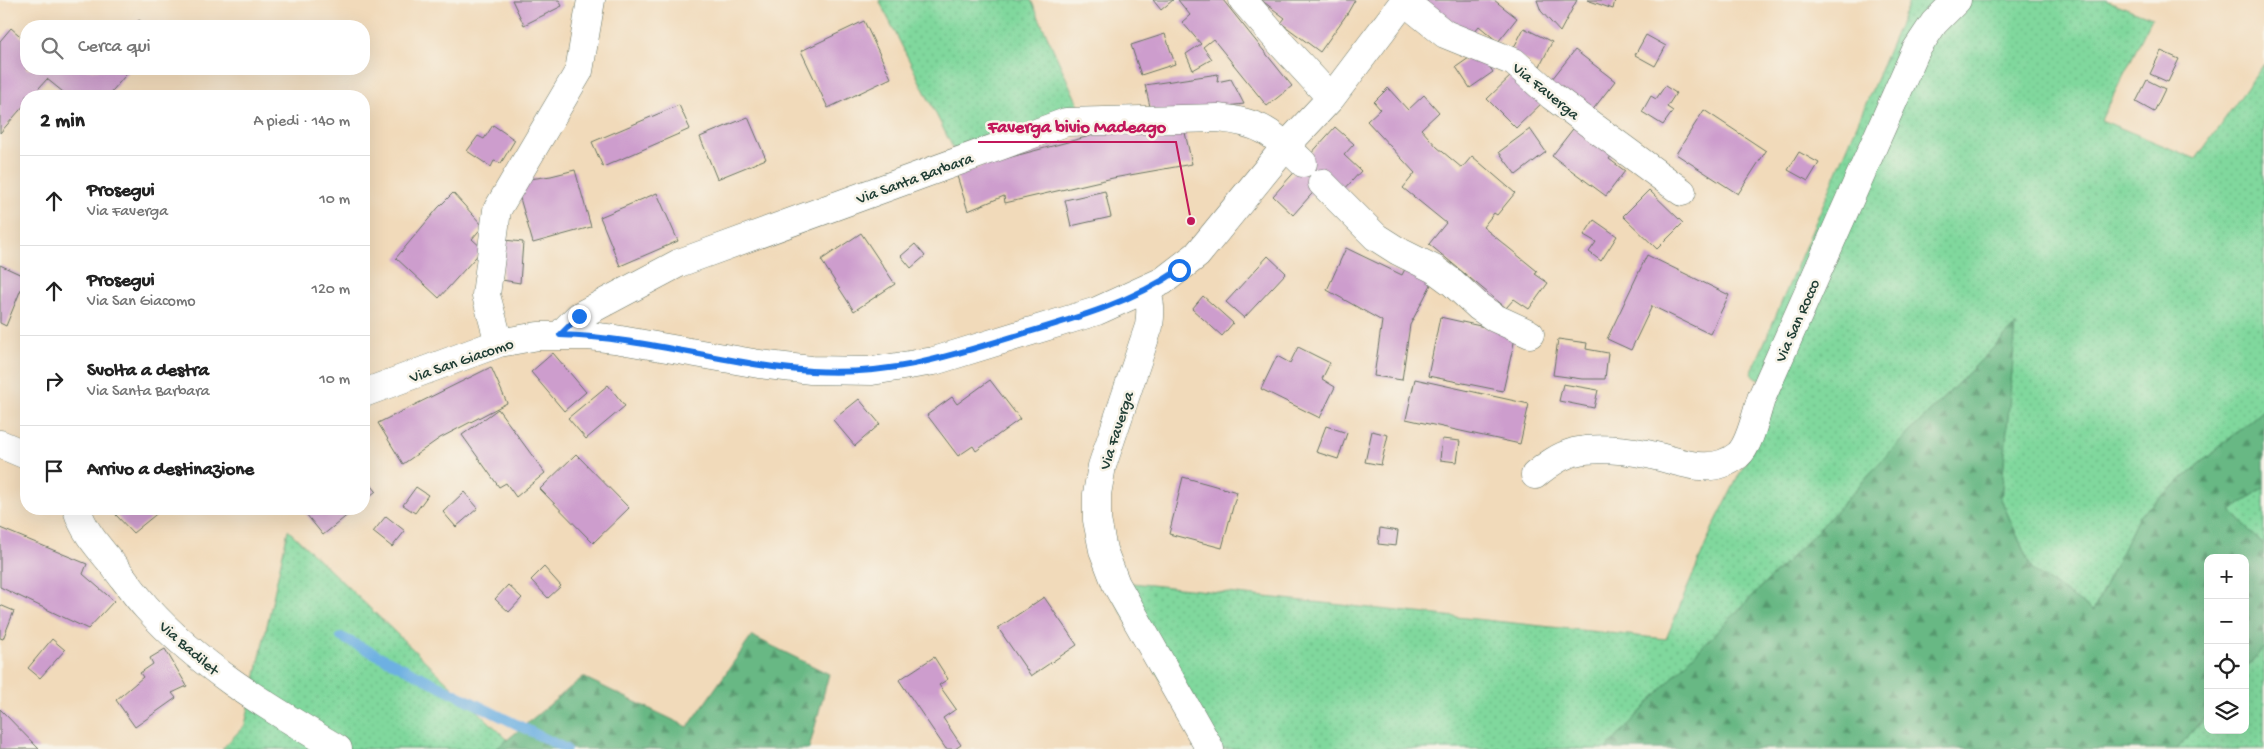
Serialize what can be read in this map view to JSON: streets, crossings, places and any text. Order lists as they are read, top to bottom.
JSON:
{
  "streets": {
    "street": [
      "Via Faverga",
      "Via Santa Barbara",
      "Via San Rocco",
      "Via San Giacomo",
      "Via Badilet"
    ]
  },
  "crossings": [
    ["Via Faverga", "Via Santa Barbara"],
    ["Via Faverga", "Via San Giacomo"],
    ["Via Santa Barbara", "Via San Giacomo"]
  ],
  "places": ["Faverga bivio Madeago"],
  "page": {
    "search": "Cerca qui",
    "heading": ["2 min", "A piedi · 140 m"],
    "list": [
      ["Prosegui", "Via Faverga", "10 m"],
      ["Prosegui", "Via San Giacomo", "120 m"],
      ["Svolta a destra", "Via Santa Barbara", "10 m"],
      "Arrivo a destinazione"
    ],
    "map_buttons": ["+", "−"]
  }
}
